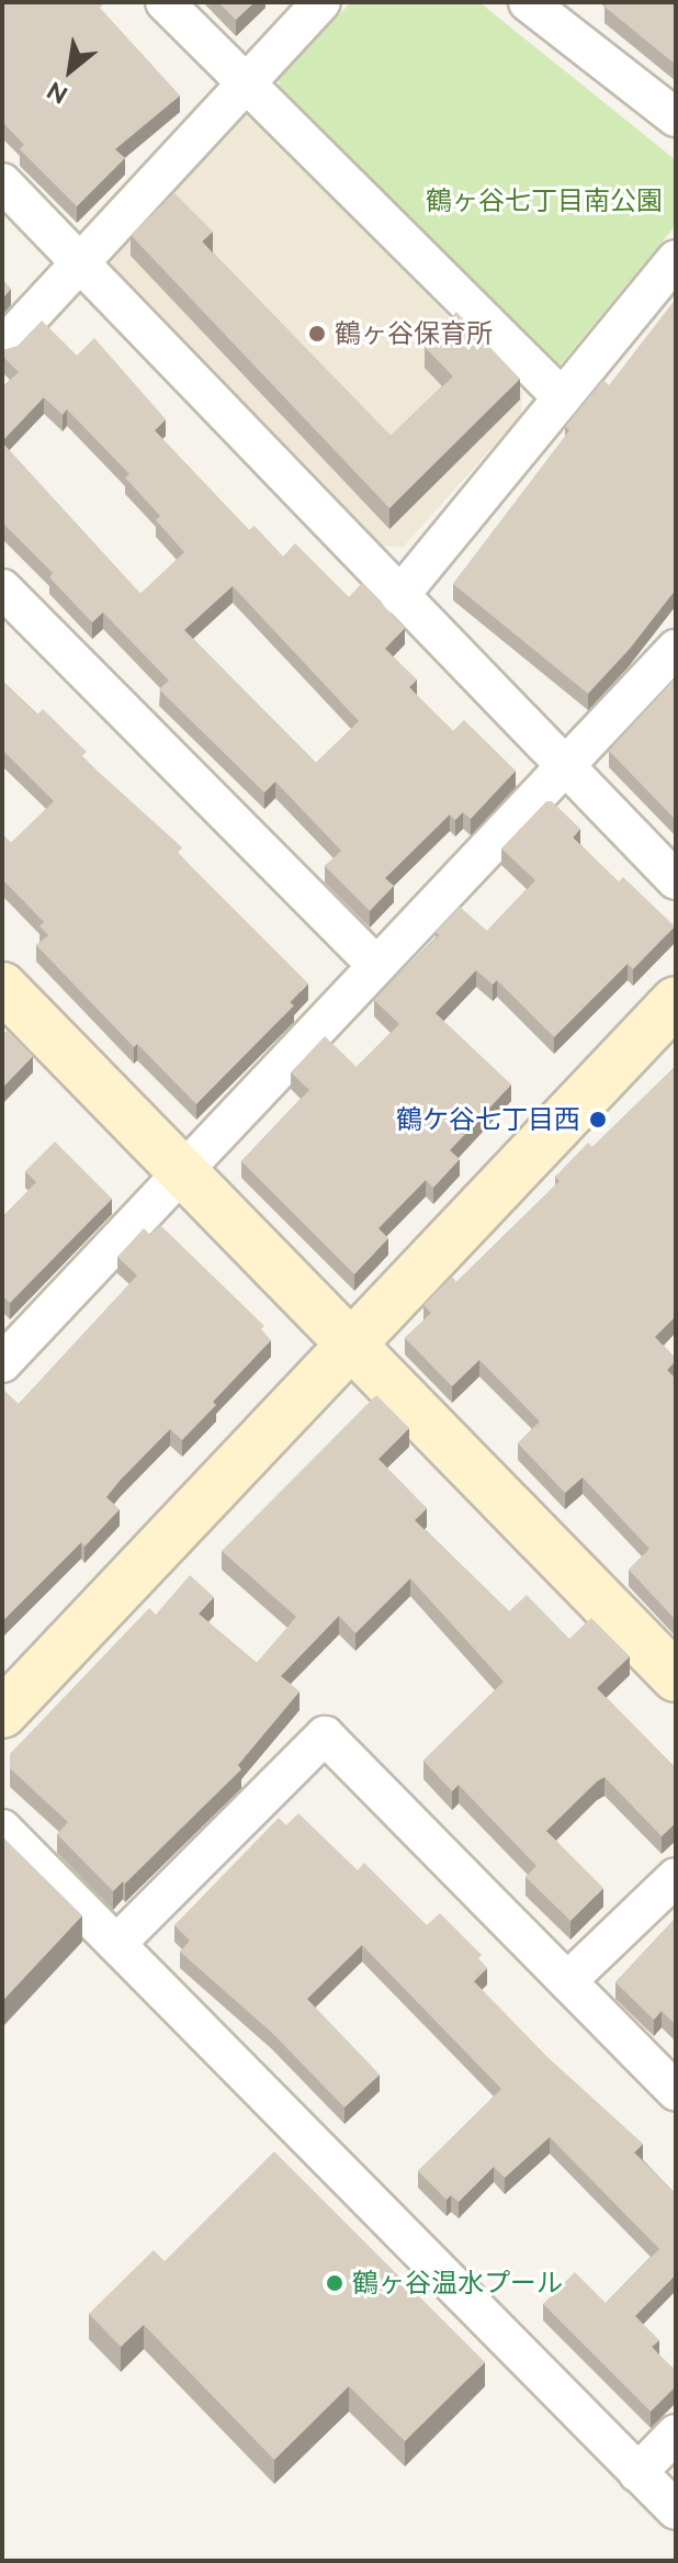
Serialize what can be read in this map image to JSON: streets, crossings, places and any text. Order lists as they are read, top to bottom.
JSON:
{
  "parks": ["鶴ヶ谷七丁目南公園"],
  "places": ["鶴ヶ谷保育所", "鶴ケ谷七丁目西", "鶴ヶ谷温水プール"],
  "north": "bottom left"
}
